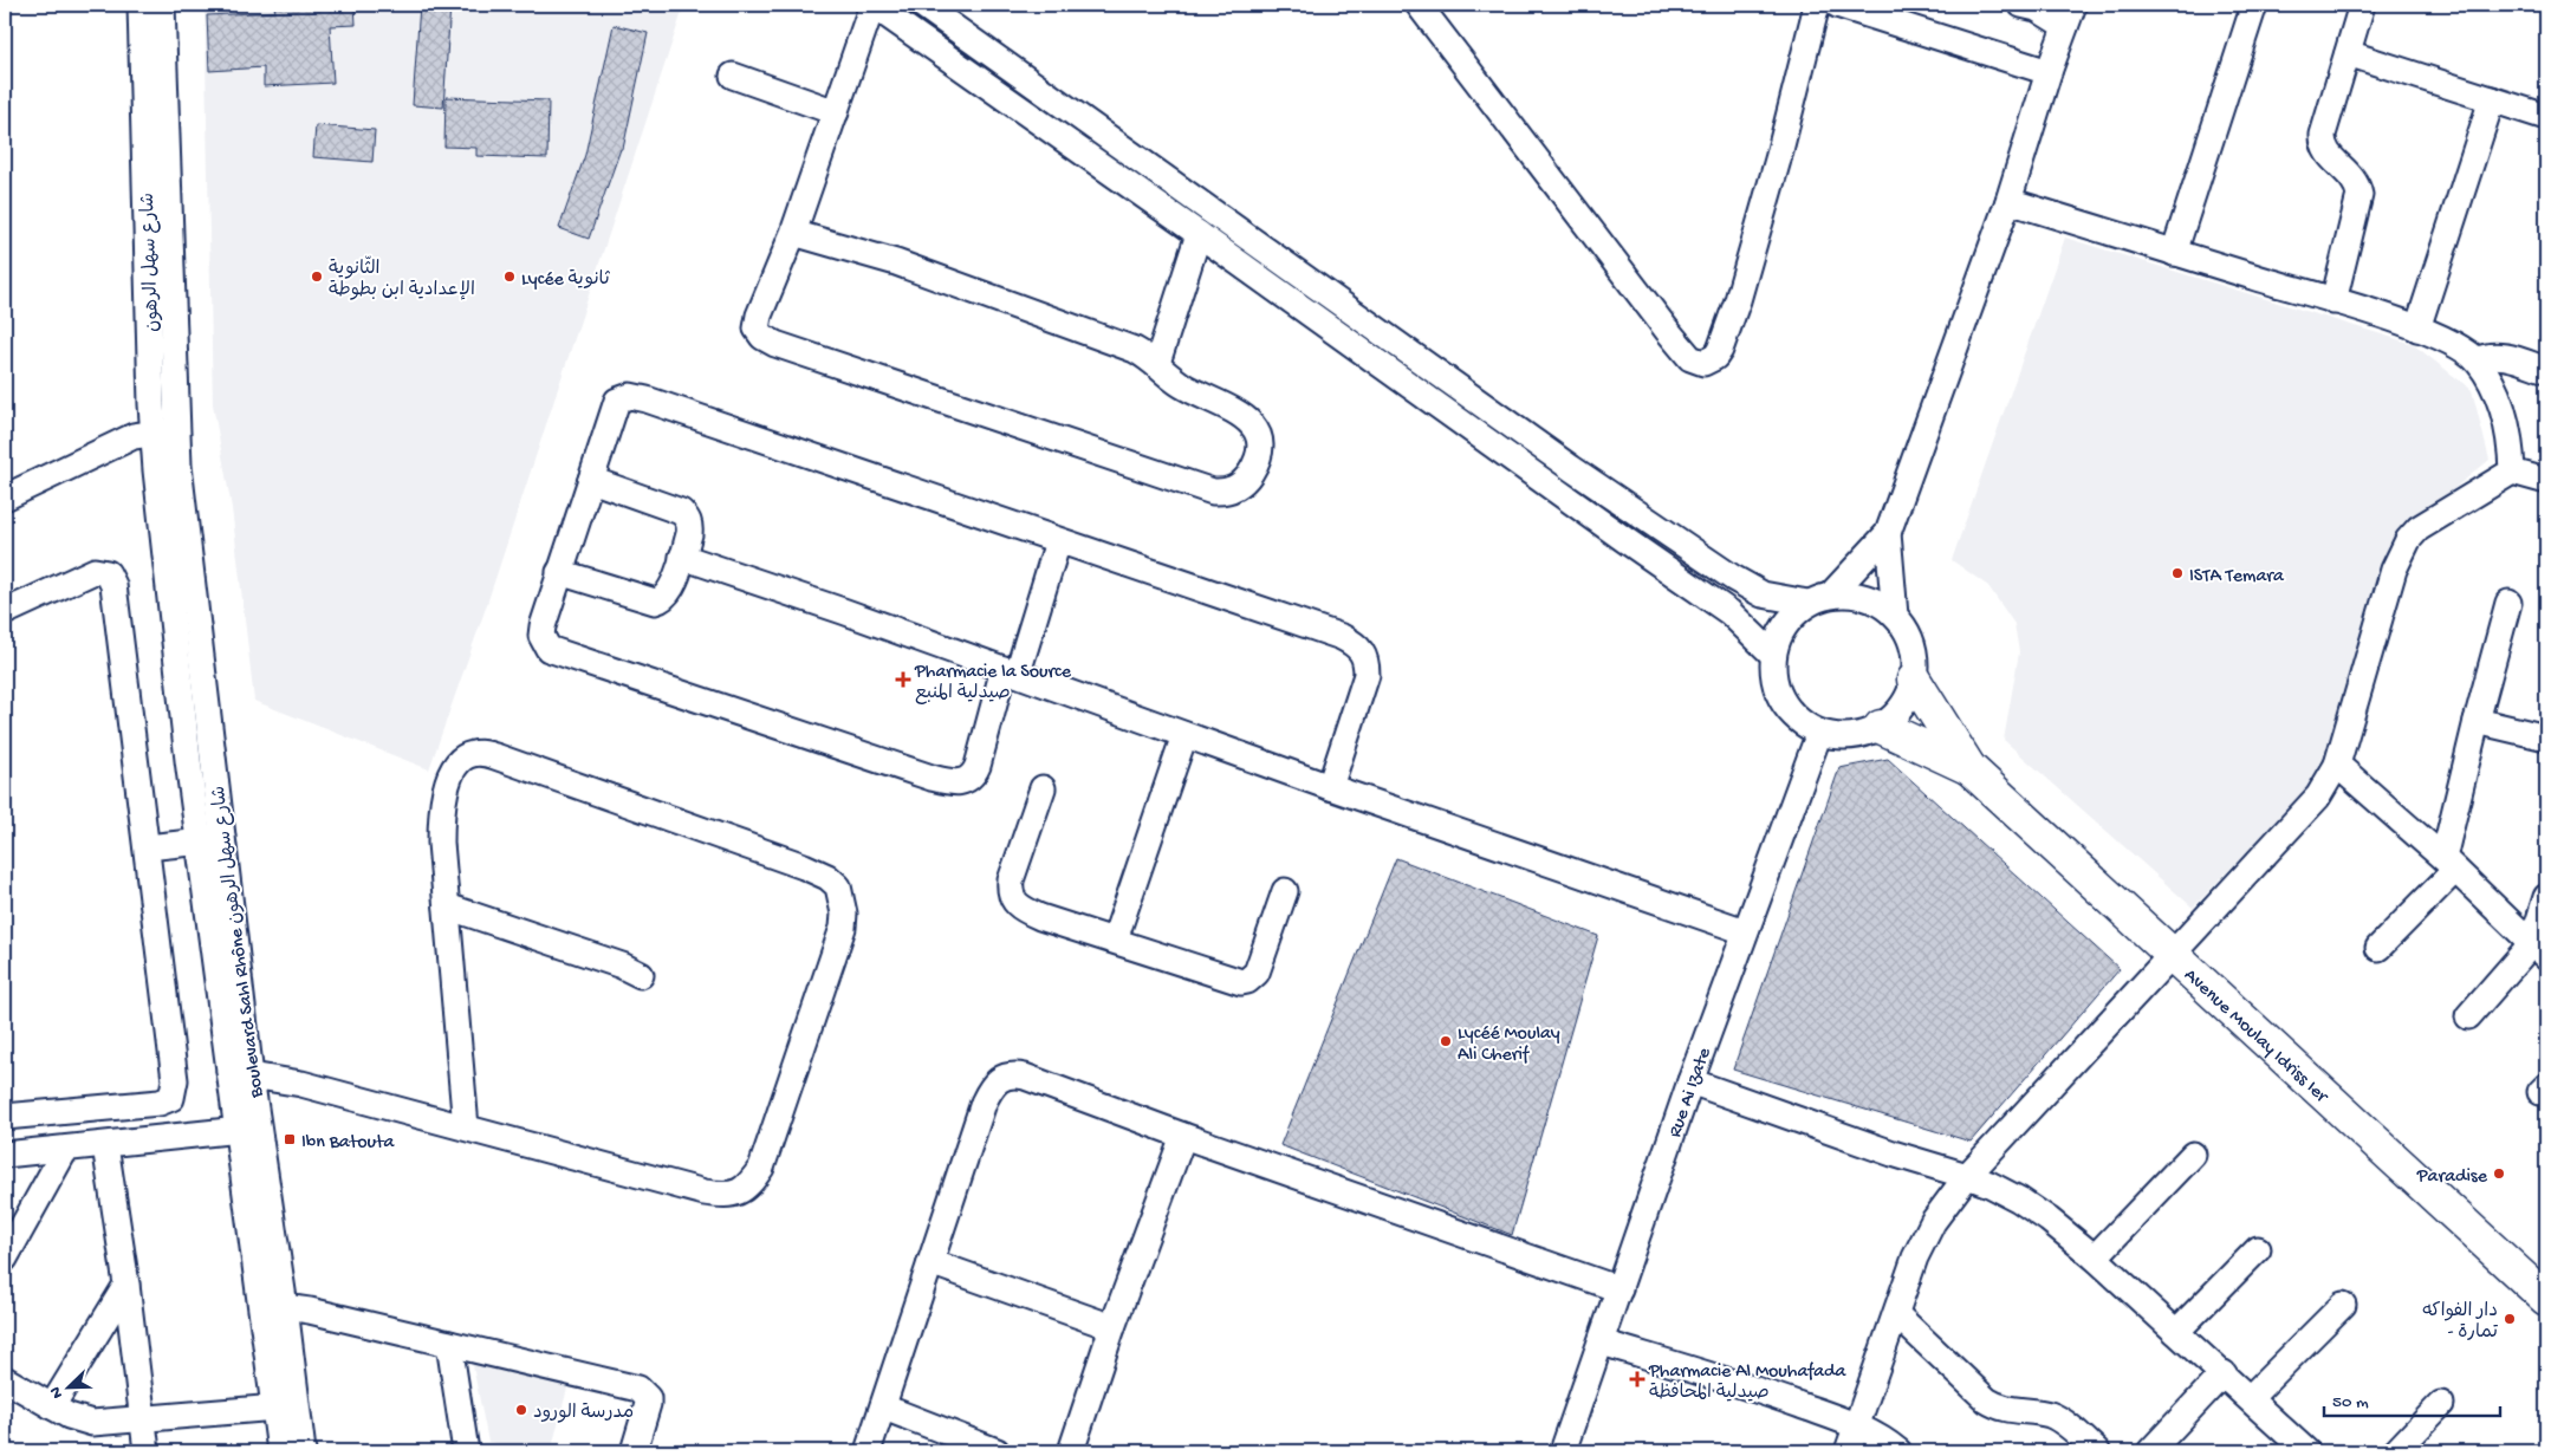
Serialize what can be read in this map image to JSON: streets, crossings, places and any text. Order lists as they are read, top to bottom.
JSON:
{
  "streets": {
    "main road": ["Avenue Moulay Idriss Ier"],
    "street": ["شارع سهل الرهون", "Boulevard Sahl Rhône شارع سهل الرهون", "Rue Ai Izate"]
  },
  "crossings": [
    ["شارع سهل الرهون", "Boulevard Sahl Rhône شارع سهل الرهون"]
  ],
  "places": {
    "other": [
      "الثّانوية الإعدادية ابن بطوطة",
      "Lycée ثانوية",
      "ISTA Temara",
      "Lycéé Moulay Ali Cherif",
      "Paradise",
      "دار الفواكه - تمارة",
      "مدرسة الورود"
    ],
    "health": ["Pharmacie la Source صيدلية المنبع", "Pharmacie Al Mouhafada صيدلية المحافظة"],
    "transit": ["Ibn Batouta"]
  },
  "scale_bar": "50 m",
  "north": "bottom left"
}
